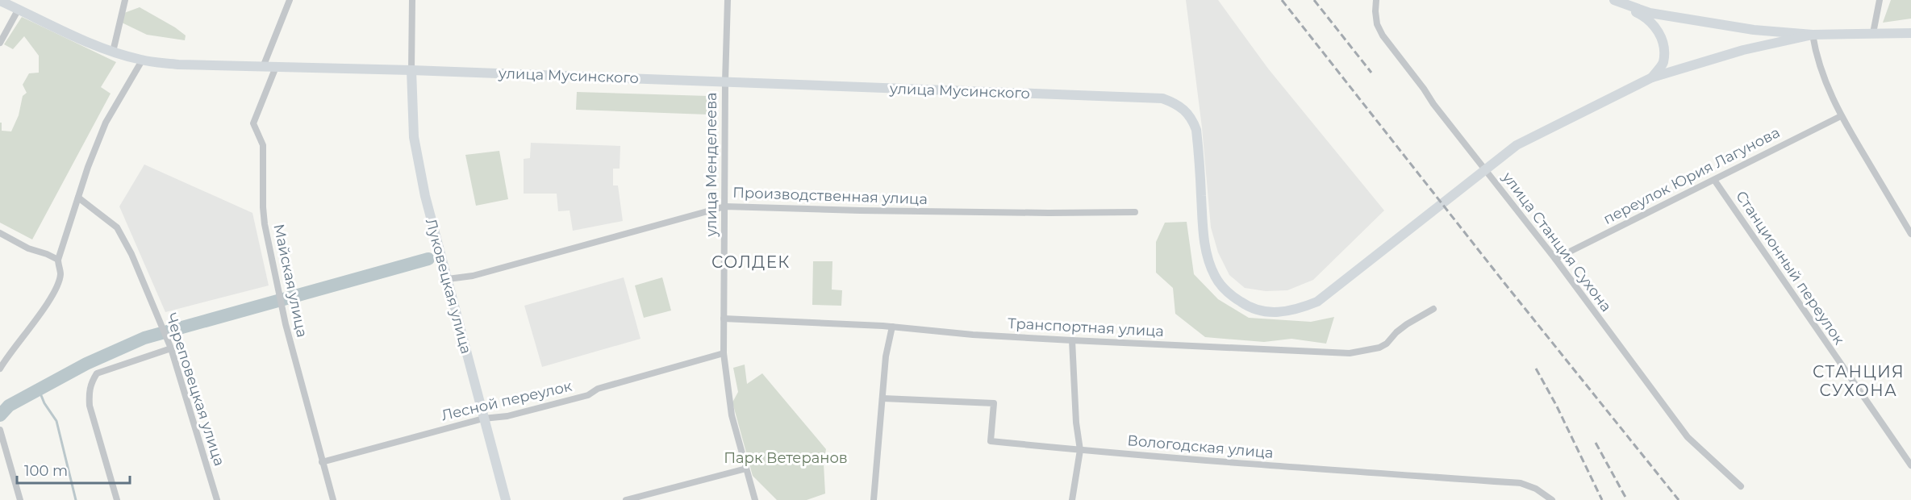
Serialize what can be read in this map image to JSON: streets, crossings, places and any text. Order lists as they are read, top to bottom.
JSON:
{
  "streets": {
    "street": [
      "улица Мусинского",
      "улица Менделеева",
      "переулок Юрия Лагунова",
      "Производственная улица",
      "улица Станция Сухона",
      "Станционный переулок",
      "Майская улица",
      "Луковецкая улица",
      "Транспортная улица",
      "Череповецкая улица",
      "Лесной переулок",
      "Вологодская улица"
    ]
  },
  "crossings": [
    ["улица Мусинского", "улица Менделеева"],
    ["улица Мусинского", "Майская улица"],
    ["улица Мусинского", "Луковецкая улица"],
    ["улица Менделеева", "Производственная улица"],
    ["улица Менделеева", "Транспортная улица"],
    ["улица Менделеева", "Лесной переулок"],
    ["переулок Юрия Лагунова", "улица Станция Сухона"],
    ["переулок Юрия Лагунова", "Станционный переулок"],
    ["Производственная улица", "Луковецкая улица"],
    ["Майская улица", "Лесной переулок"],
    ["Луковецкая улица", "Лесной переулок"]
  ],
  "districts": ["СОЛДЕК", "СТАНЦИЯ СУХОНА"],
  "parks": ["Парк Ветеранов"],
  "scale_bar": "100 m"
}
